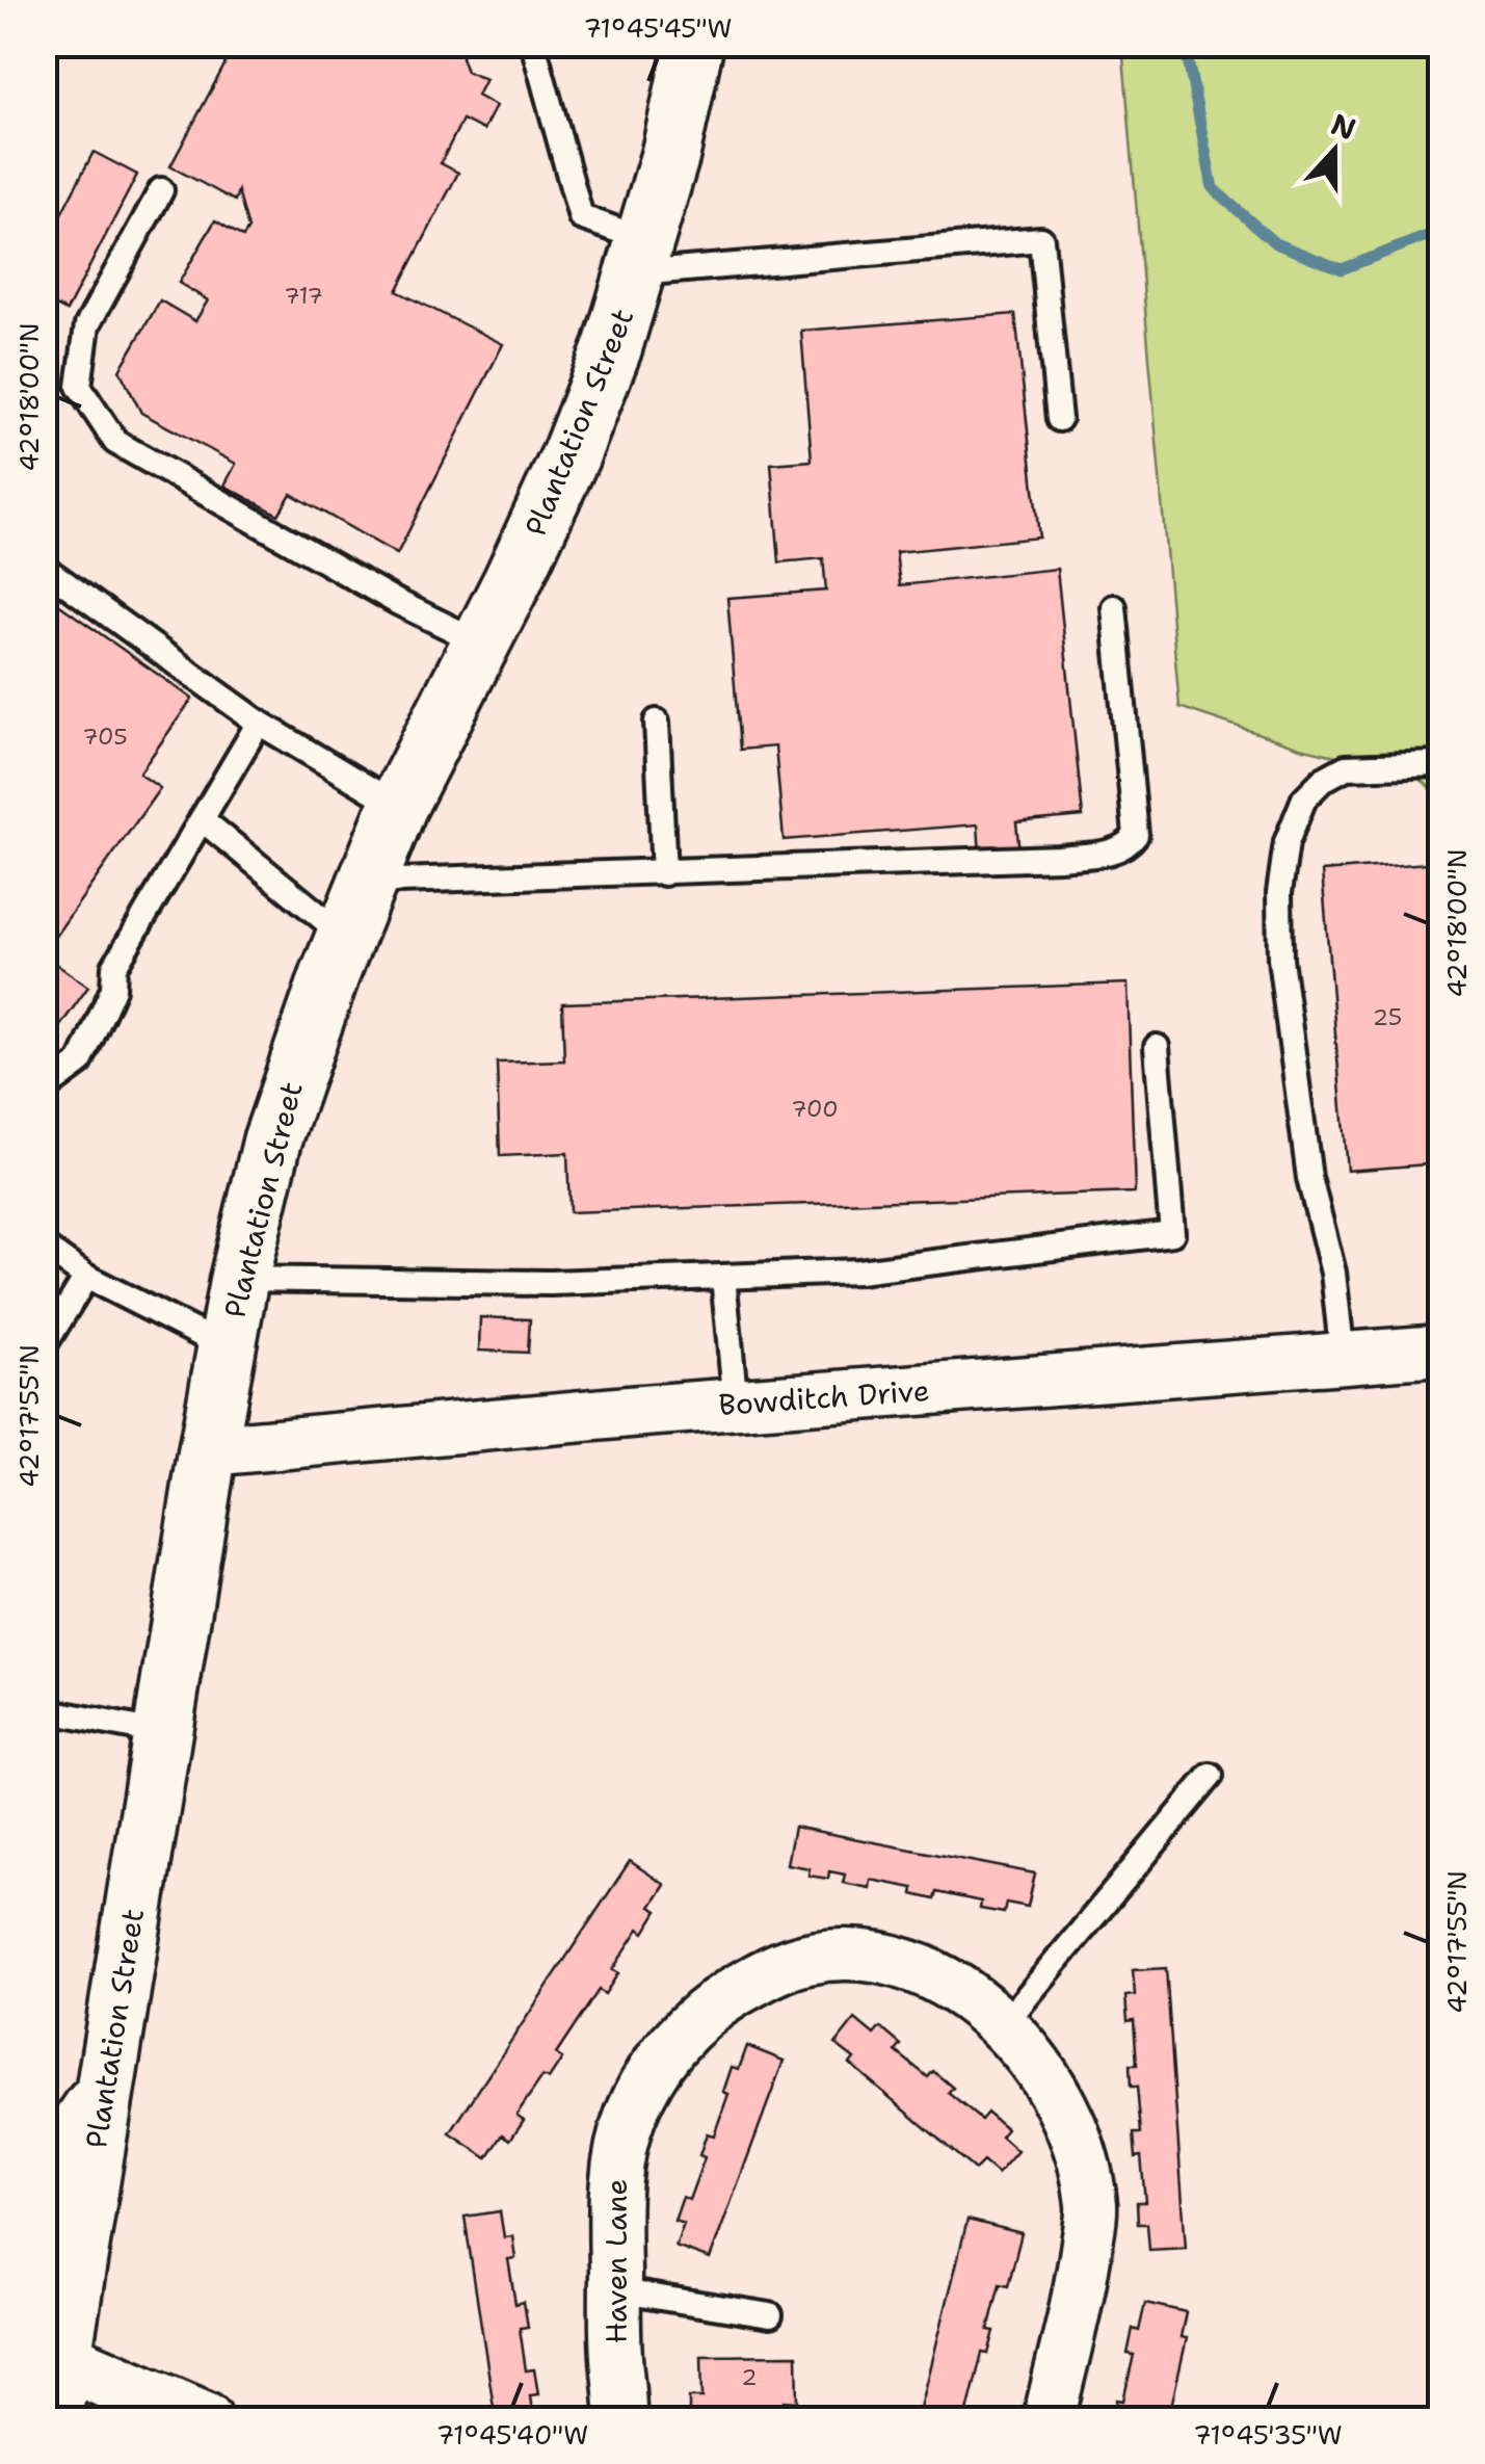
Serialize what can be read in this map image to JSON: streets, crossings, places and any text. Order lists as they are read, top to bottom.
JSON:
{
  "streets": {
    "main road": ["Plantation Street"],
    "street": ["Bowditch Drive", "Haven Lane"]
  },
  "crossings": [
    ["Plantation Street", "Bowditch Drive"]
  ],
  "house_numbers": [
    "717",
    "705",
    "25",
    "700",
    "2"
  ],
  "north": "top",
  "coordinates": [
    "71°45'45\"W",
    "42°18'00\"N",
    "42°17'55\"N",
    "71°45'40\"W",
    "71°45'35\"W"
  ]
}
